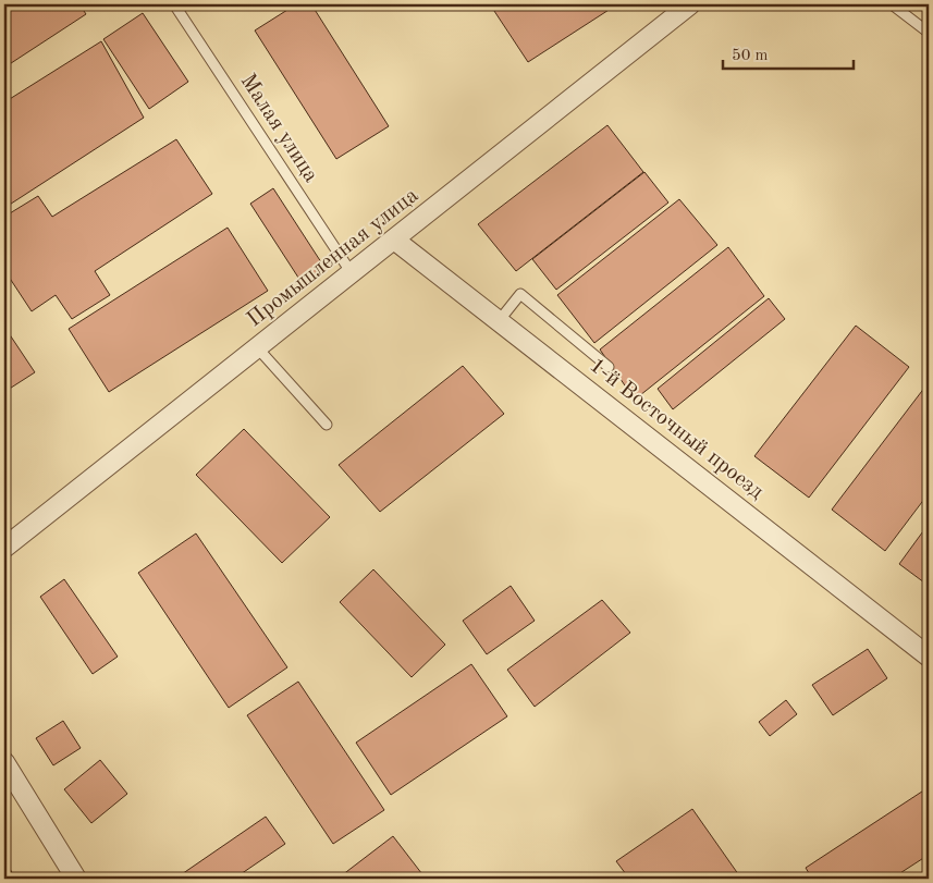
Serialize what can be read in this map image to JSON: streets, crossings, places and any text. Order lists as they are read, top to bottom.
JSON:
{
  "streets": {
    "street": ["Промышленная улица", "1-й Восточный проезд"],
    "lane": ["Малая улица"]
  },
  "crossings": [
    ["Малая улица", "Промышленная улица"],
    ["Промышленная улица", "1-й Восточный проезд"]
  ],
  "scale_bar": "50 m"
}
